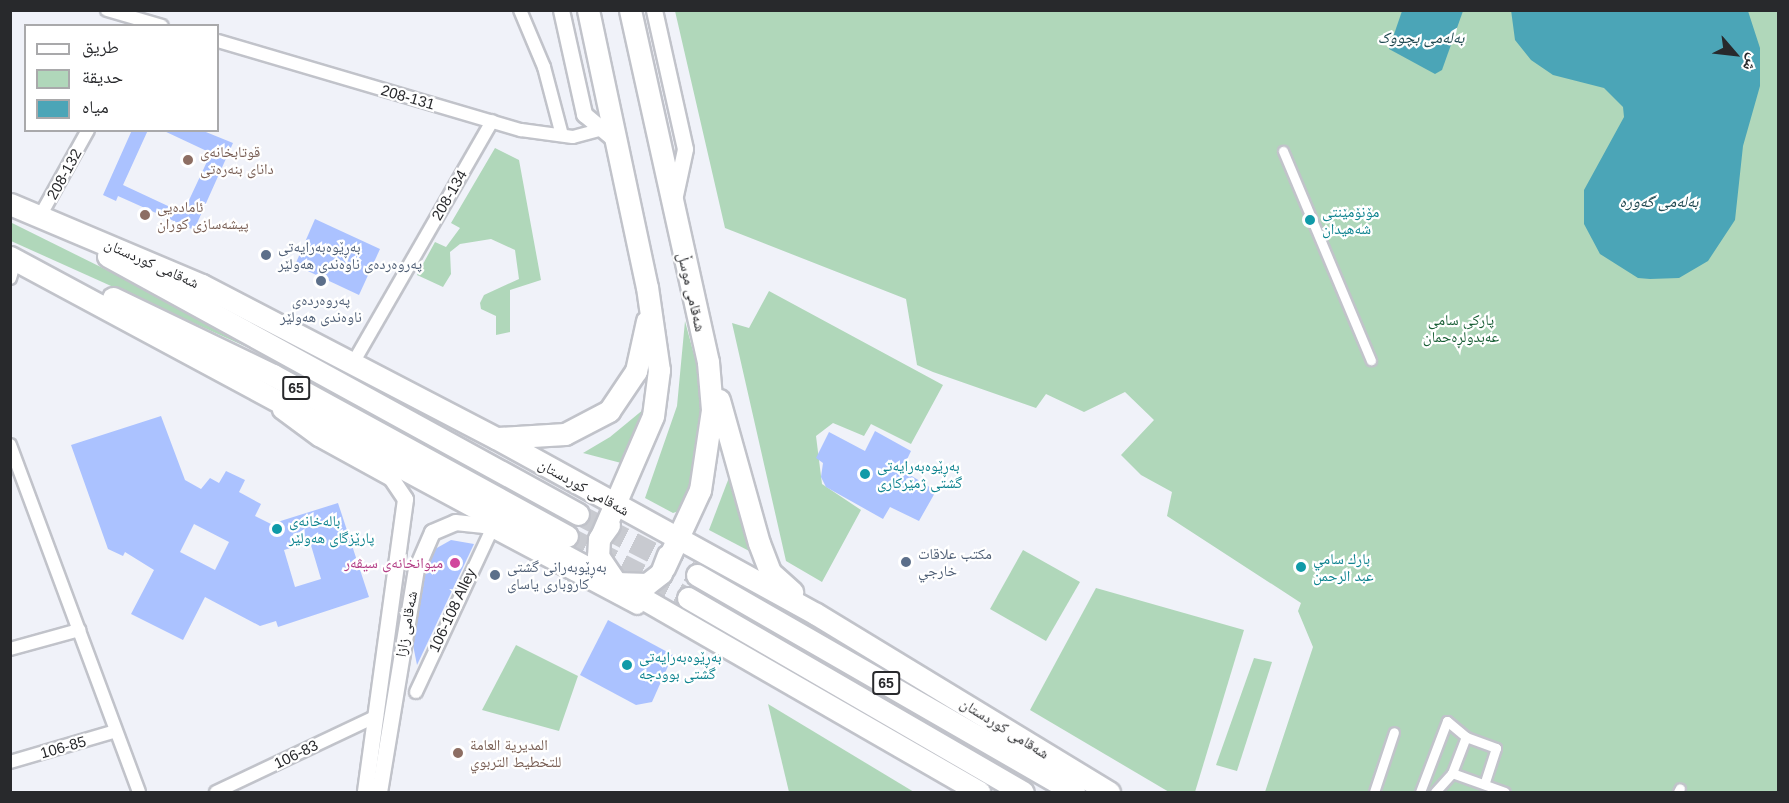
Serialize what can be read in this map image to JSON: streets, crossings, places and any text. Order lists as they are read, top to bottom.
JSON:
{
  "streets": {
    "highway": ["شەقامی کوردستان", "شەقامی موسڵ", "65"],
    "street": [
      "208-131",
      "208-132",
      "208-134",
      "106-108 Alley",
      "شەقامی زازا",
      "106-85",
      "106-83"
    ]
  },
  "crossings": [
    ["208-131", "208-134"],
    ["208-132", "شەقامی کوردستان"],
    ["208-134", "شەقامی کوردستان"],
    ["شەقامی کوردستان", "شەقامی موسڵ"],
    ["شەقامی کوردستان", "65"],
    ["شەقامی موسڵ", "65"],
    ["65", "شەقامی زازا"],
    ["106-108 Alley", "شەقامی زازا"],
    ["شەقامی زازا", "106-83"]
  ],
  "water": ["بەلەمی بچووک", "بەلەمی گەورە"],
  "parks": ["پارکی سامی عەبدولڕەحمان"],
  "places": [
    "قوتابخانەی دانای بنەرەتی",
    "ئامادەیی پیشەسازی کوران",
    "مۆنۆمێنتی شەھیدان",
    "بەڕێوەبەرایەتی پەروەردەی ناوەندی هەولێر",
    "پەروەردەی ناوەندی هەولێر",
    "بەڕێوەبەرایەتی گشتی ژمێركاری",
    "بالەخانەی پارێزگای هەولێر",
    "مكتب علاقات خارجي",
    "میوانخانەی سیڤەر",
    "بارك سامي عبد الرحمن",
    "بەڕێوبەرانی گشتی کاروباری یاسای",
    "بەڕێوەبەرایەتی گشتی بوودجە",
    "المديرية العامة للتخطيط التربوي"
  ],
  "legend": ["طريق", "حديقة", "مياه"],
  "north": "bottom right"
}
